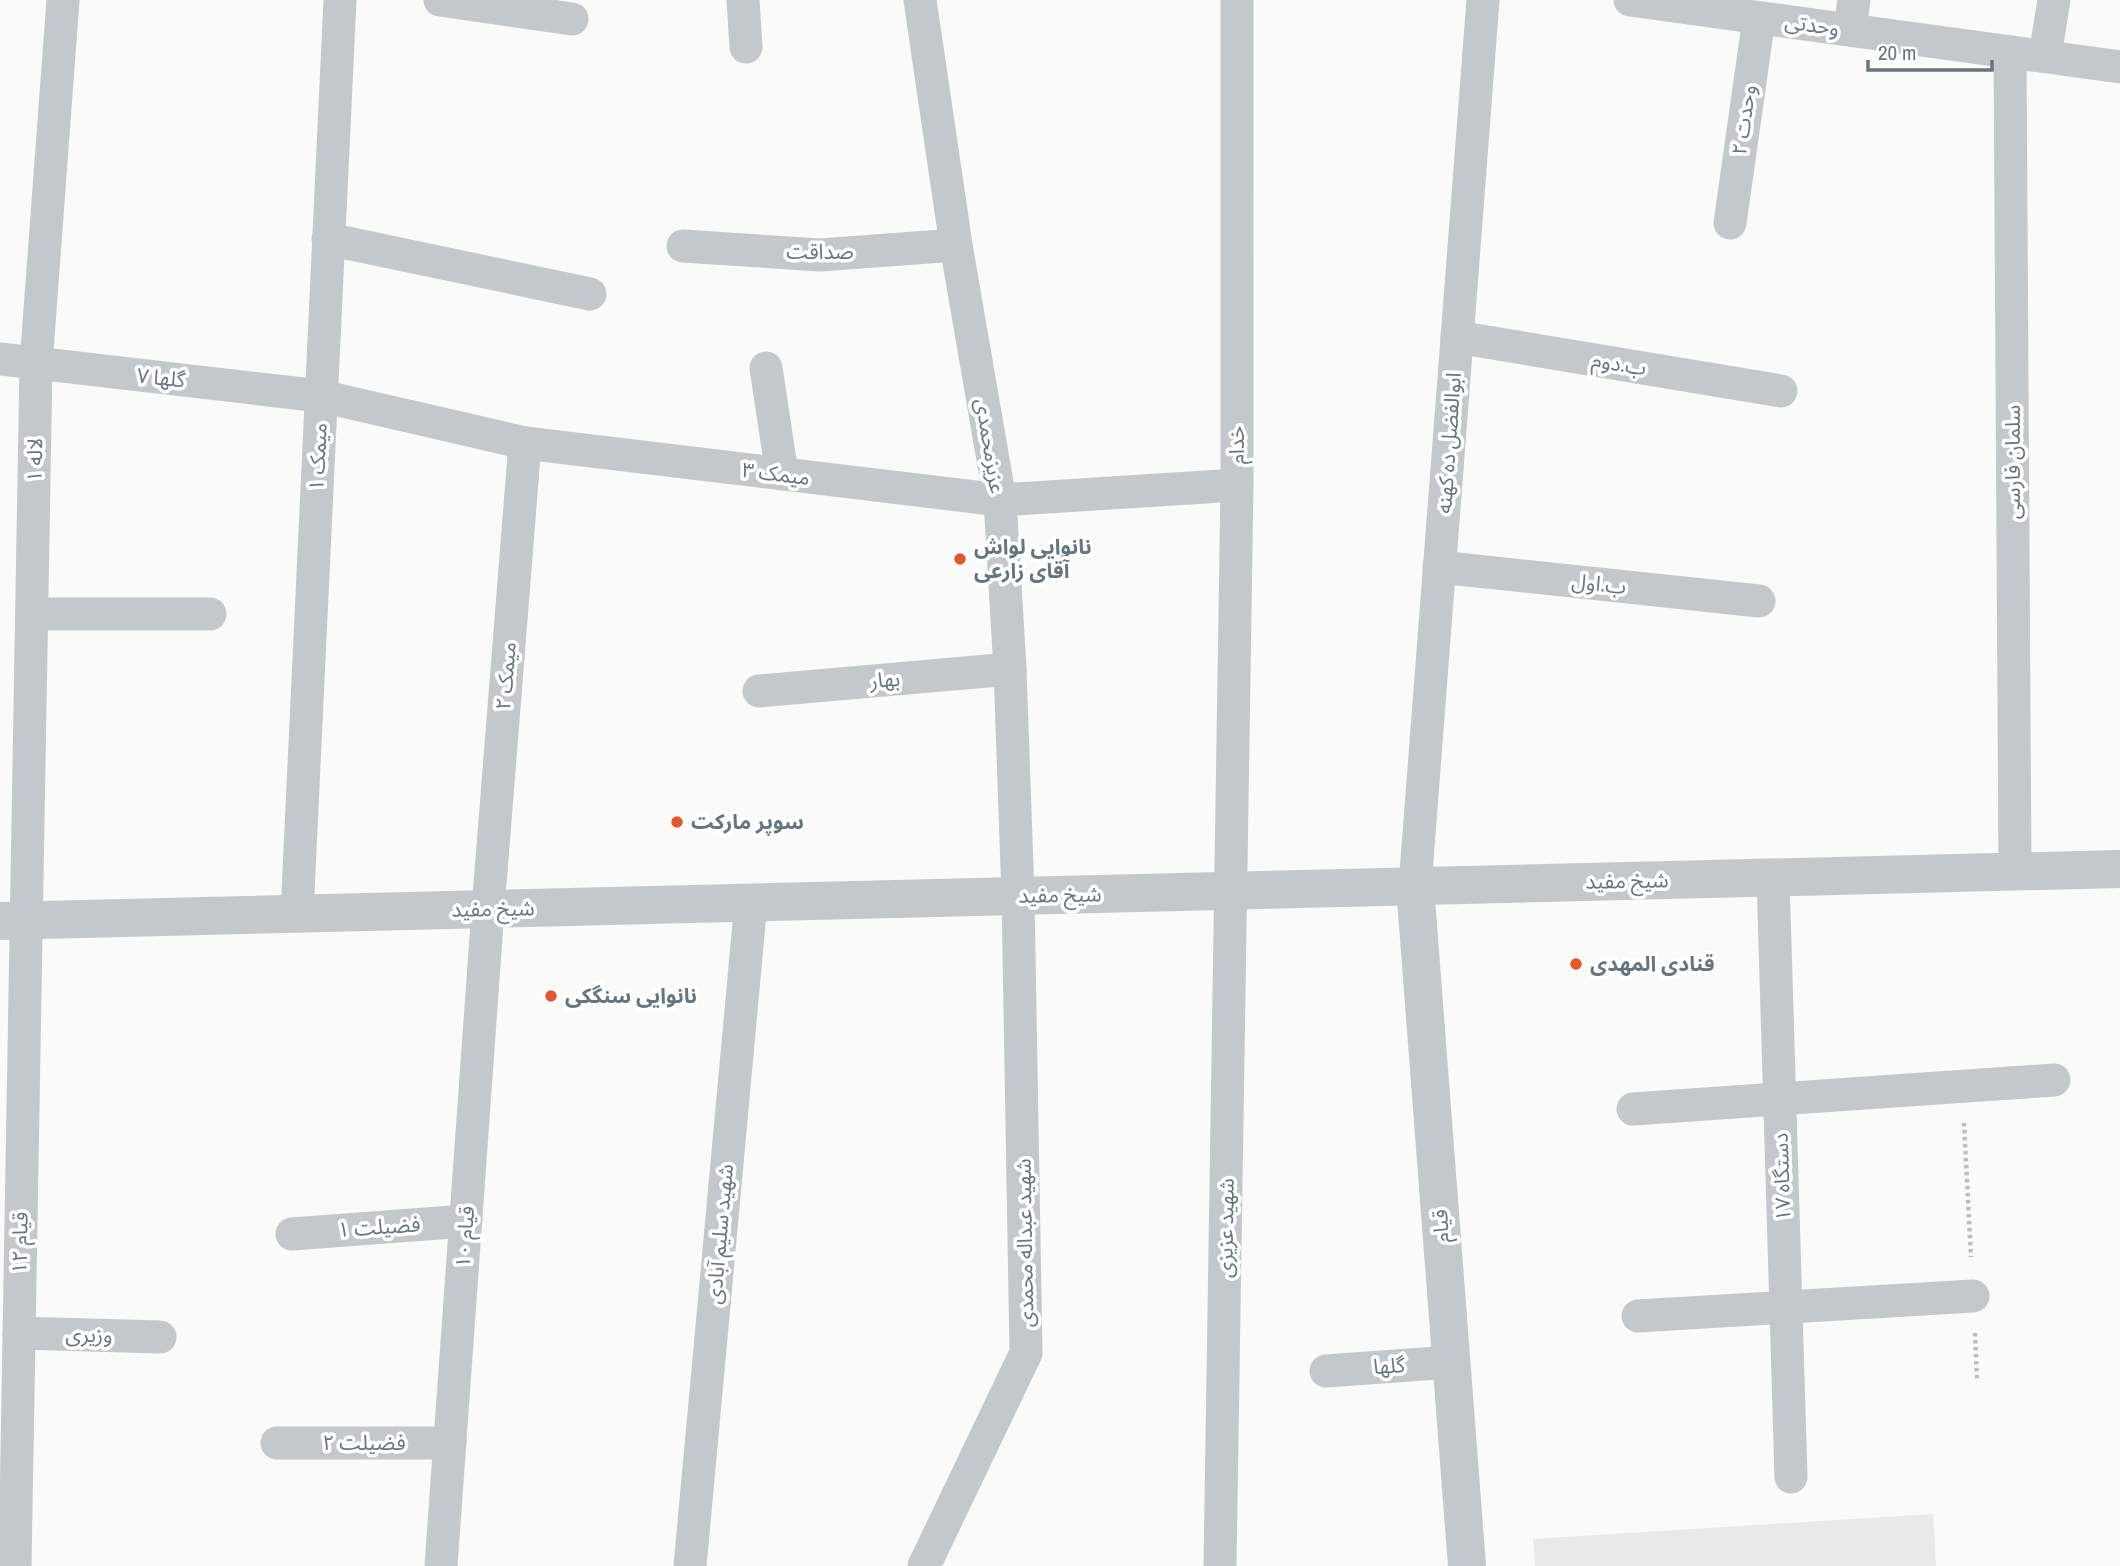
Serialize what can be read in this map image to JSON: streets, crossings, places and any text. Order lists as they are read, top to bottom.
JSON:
{
  "streets": {
    "street": [
      "وحدتی",
      "وحدت ۲",
      "صداقت",
      "ب.دوم",
      "گلها ۷",
      "ابوالفضل ده کهنه",
      "خدام",
      "عزیزمحمدی",
      "میمک ۱",
      "لاله ۱",
      "سلمان فارسی",
      "میمک ۳",
      "ب.اول",
      "میمک ۲",
      "بهار",
      "شیخ مفید",
      "۱۷ دستگاه",
      "قیام",
      "فضیلت ۱",
      "شهید عزیزی",
      "شهید سلیم آبادی",
      "قیام ۱۰",
      "قیام ۱۲",
      "شهید عبداله محمدی",
      "وزیری",
      "گلها",
      "فضیلت ۲"
    ]
  },
  "crossings": [
    ["وحدتی", "وحدت ۲"],
    ["وحدتی", "سلمان فارسی"],
    ["صداقت", "عزیزمحمدی"],
    ["ب.دوم", "ابوالفضل ده کهنه"],
    ["گلها ۷", "میمک ۱"],
    ["گلها ۷", "لاله ۱"],
    ["گلها ۷", "میمک ۳"],
    ["ابوالفضل ده کهنه", "ب.اول"],
    ["ابوالفضل ده کهنه", "شیخ مفید"],
    ["ابوالفضل ده کهنه", "قیام"],
    ["خدام", "میمک ۳"],
    ["خدام", "شیخ مفید"],
    ["خدام", "شهید عزیزی"],
    ["عزیزمحمدی", "میمک ۳"],
    ["عزیزمحمدی", "بهار"],
    ["عزیزمحمدی", "شیخ مفید"],
    ["عزیزمحمدی", "شهید عبداله محمدی"],
    ["میمک ۱", "میمک ۳"],
    ["میمک ۱", "شیخ مفید"],
    ["لاله ۱", "شیخ مفید"],
    ["لاله ۱", "قیام ۱۲"],
    ["سلمان فارسی", "شیخ مفید"],
    ["میمک ۳", "میمک ۲"],
    ["میمک ۲", "شیخ مفید"],
    ["میمک ۲", "قیام ۱۰"],
    ["شیخ مفید", "۱۷ دستگاه"],
    ["شیخ مفید", "قیام"],
    ["شیخ مفید", "شهید عزیزی"],
    ["شیخ مفید", "شهید سلیم آبادی"],
    ["شیخ مفید", "قیام ۱۰"],
    ["شیخ مفید", "قیام ۱۲"],
    ["شیخ مفید", "شهید عبداله محمدی"],
    ["قیام", "گلها"],
    ["فضیلت ۱", "قیام ۱۰"],
    ["قیام ۱۰", "فضیلت ۲"],
    ["قیام ۱۲", "وزیری"]
  ],
  "places": [
    "نانوایی لواش آقای زارعی",
    "سوپر مارکت",
    "قنادی المهدی",
    "نانوایی سنگکی"
  ],
  "scale_bar": "20 m"
}
